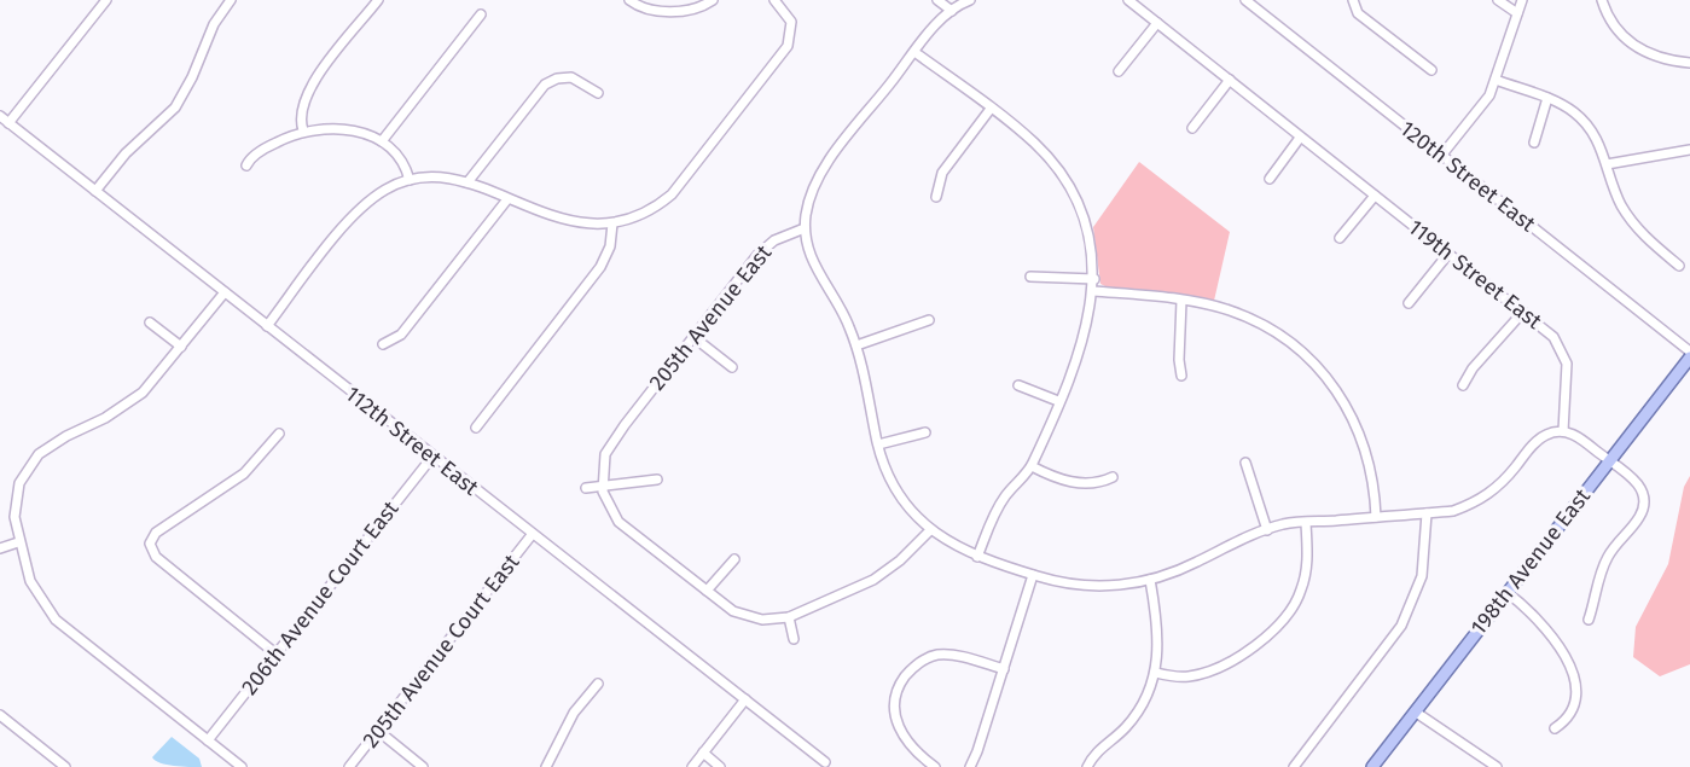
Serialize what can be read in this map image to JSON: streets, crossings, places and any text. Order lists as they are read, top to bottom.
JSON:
{
  "streets": {
    "main road": ["198th Avenue East"],
    "street": [
      "120th Street East",
      "119th Street East",
      "205th Avenue East",
      "112th Street East",
      "206th Avenue Court East",
      "205th Avenue Court East"
    ]
  },
  "crossings": [
    ["112th Street East", "206th Avenue Court East"],
    ["112th Street East", "205th Avenue Court East"]
  ]
}
